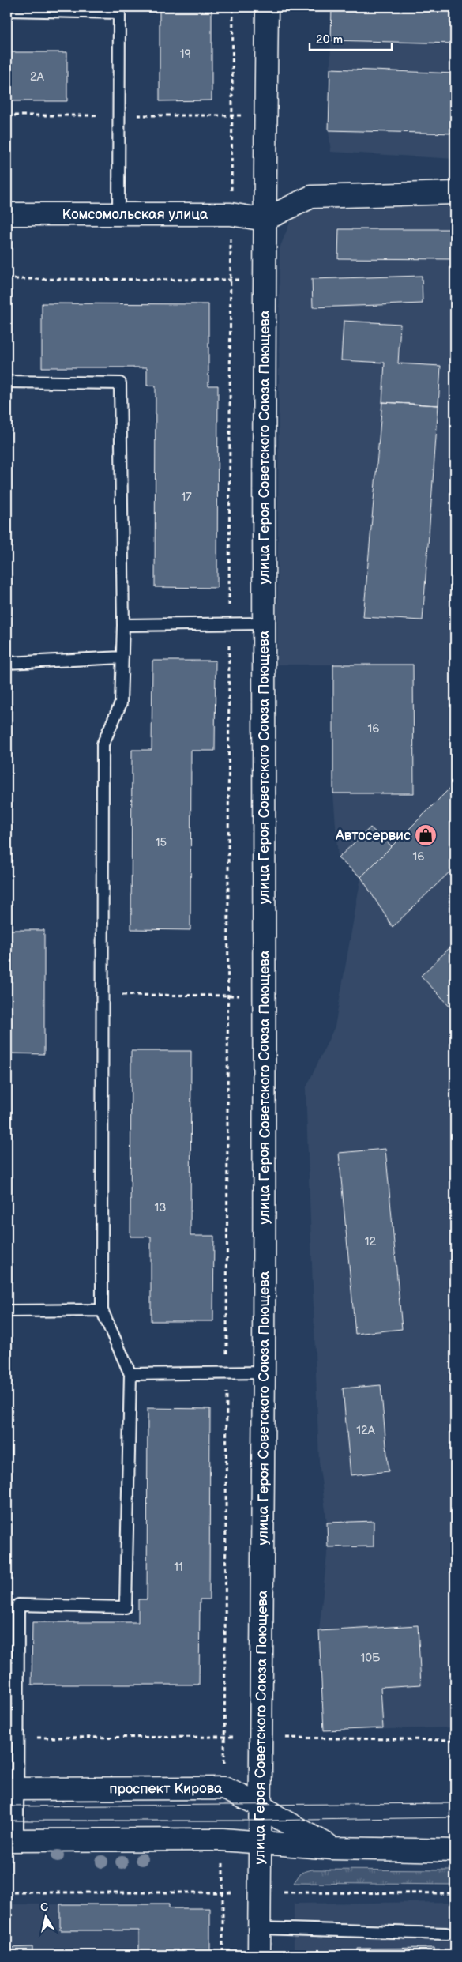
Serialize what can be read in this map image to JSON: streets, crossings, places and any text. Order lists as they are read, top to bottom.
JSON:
{
  "streets": {
    "street": ["Комсомольская улица", "улица Героя Советского Союза Поющева", "проспект Кирова"]
  },
  "crossings": [
    ["Комсомольская улица", "улица Героя Советского Союза Поющева"],
    ["улица Героя Советского Союза Поющева", "проспект Кирова"]
  ],
  "places": {
    "shop": ["Автосервис"]
  },
  "house_numbers": [
    "19",
    "2А",
    "17",
    "16",
    "15",
    "16",
    "13",
    "12",
    "12А",
    "11",
    "10Б"
  ],
  "scale_bar": "20 m",
  "north": "top"
}
